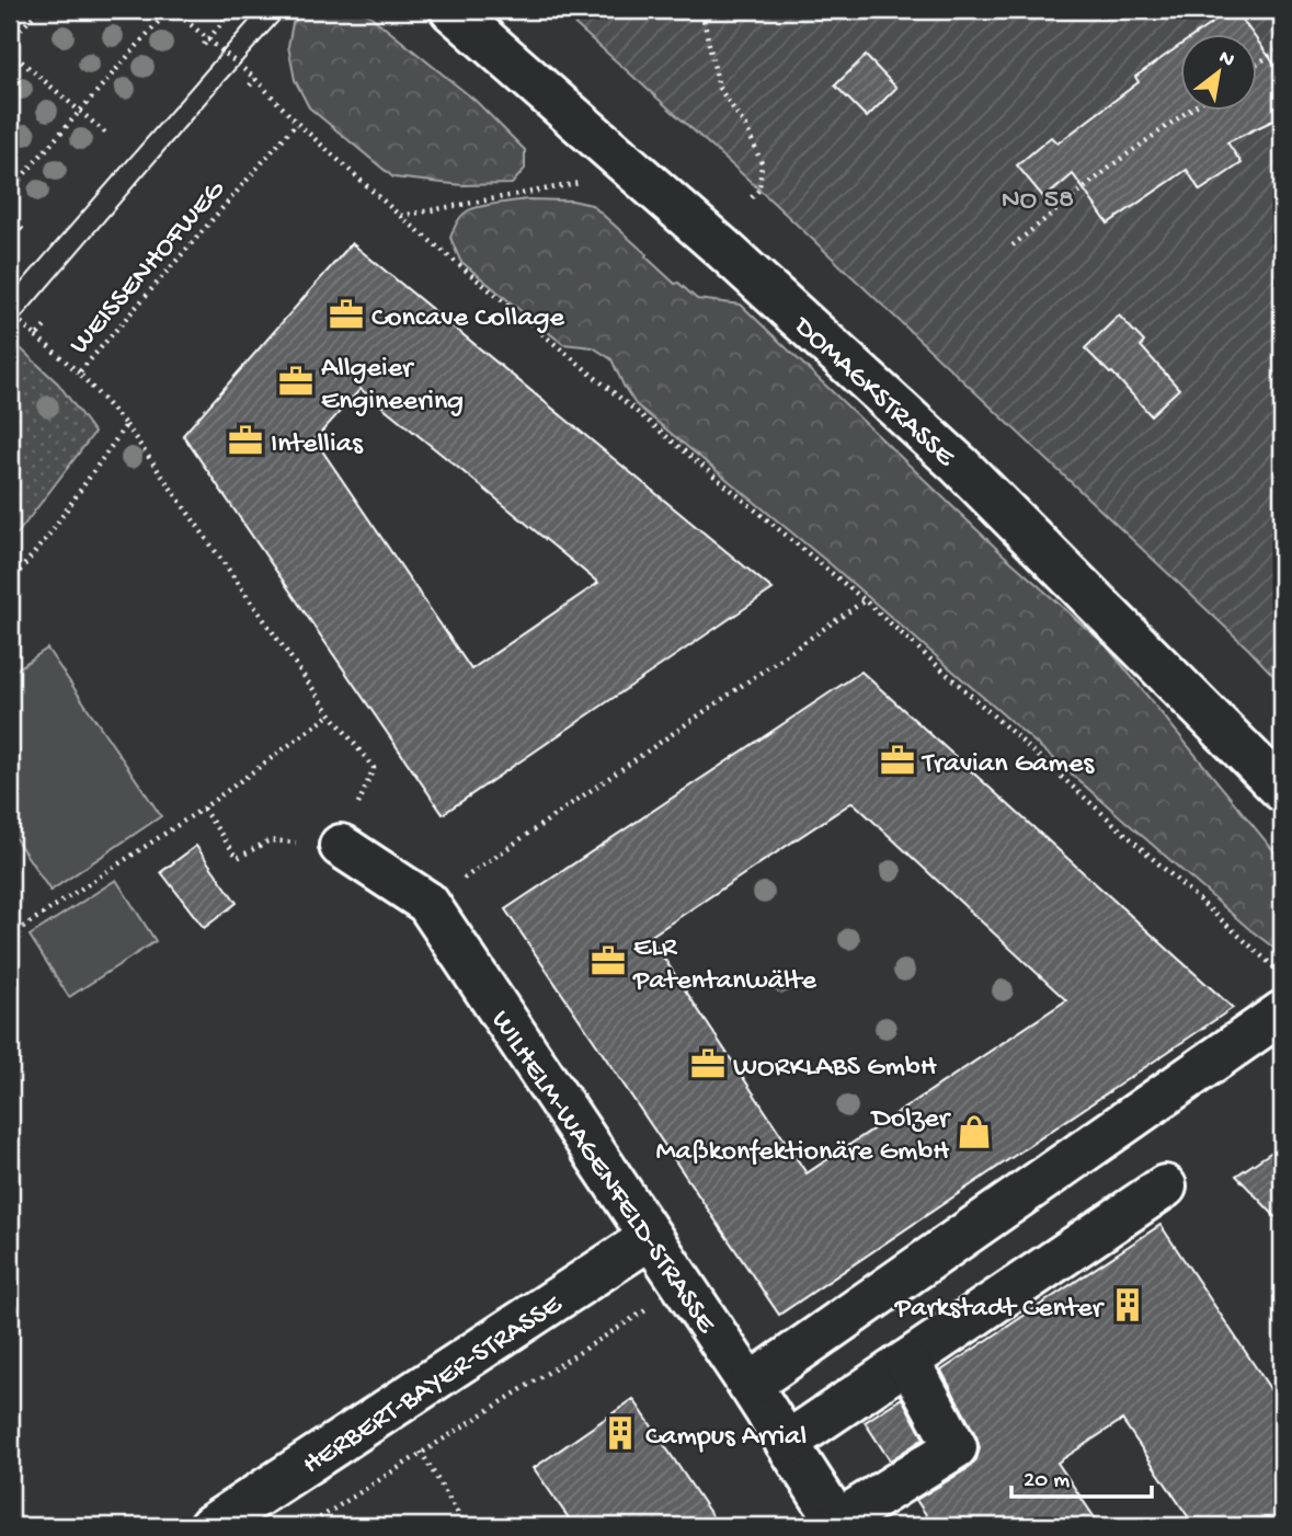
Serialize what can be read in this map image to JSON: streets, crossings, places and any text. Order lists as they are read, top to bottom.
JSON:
{
  "streets": {
    "street": ["DOMAGKSTRASSE", "WILHELM-WAGENFELD-STRASSE", "HERBERT-BAYER-STRASSE"],
    "path": ["WEISSENHOFWEG"]
  },
  "crossings": [
    ["WEISSENHOFWEG", "WILHELM-WAGENFELD-STRASSE"],
    ["WILHELM-WAGENFELD-STRASSE", "HERBERT-BAYER-STRASSE"]
  ],
  "parks": ["NO 58"],
  "places": {
    "office": [
      "Concave Collage",
      "Allgeier Engineering",
      "Intellias",
      "Travian Games",
      "ELR Patentanwälte",
      "WORKLABS GmbH"
    ],
    "shop": ["Dolzer Maßkonfektionäre GmbH"],
    "building": ["Parkstadt Center", "Campus Arrial"]
  },
  "scale_bar": "20 m",
  "north": "top right"
}
